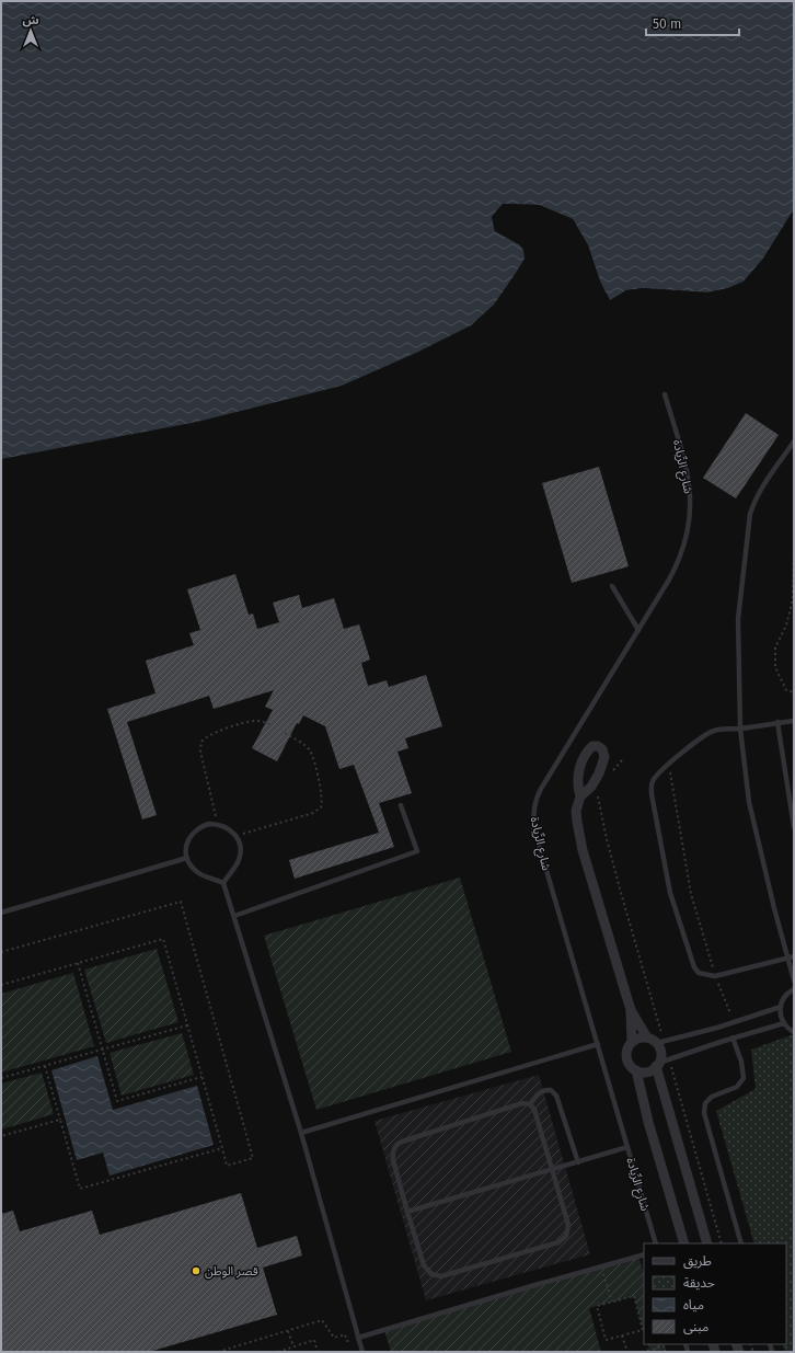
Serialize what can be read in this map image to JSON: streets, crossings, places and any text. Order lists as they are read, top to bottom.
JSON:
{
  "streets": {
    "lane": ["شارع الرِّيادة"]
  },
  "places": ["قصر الوطن"],
  "legend": [
    "طريق",
    "حديقة",
    "مياه",
    "مبنى"
  ],
  "scale_bar": "50 m",
  "north": "top"
}
